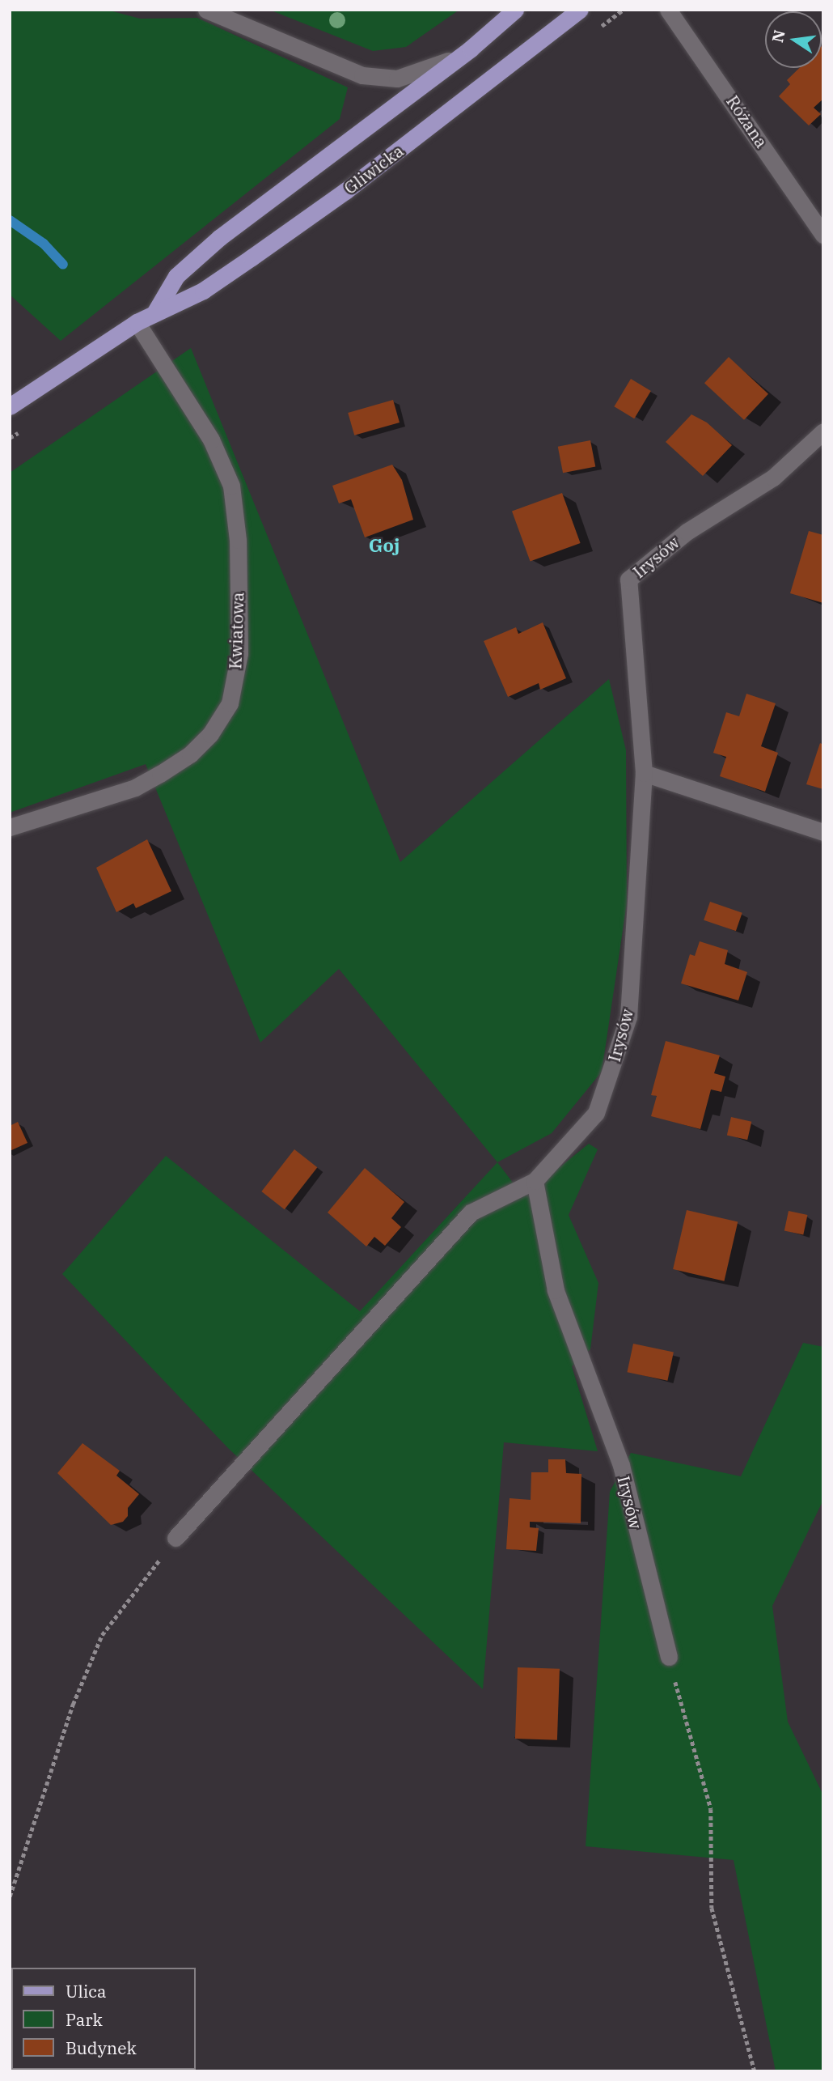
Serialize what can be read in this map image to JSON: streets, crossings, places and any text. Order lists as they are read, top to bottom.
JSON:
{
  "streets": {
    "main road": ["Gliwicka"],
    "street": ["Różana", "Irysów", "Kwiatowa"]
  },
  "crossings": [
    ["Gliwicka", "Kwiatowa"]
  ],
  "districts": ["Goj"],
  "legend": ["Ulica", "Park", "Budynek"],
  "north": "left"
}
